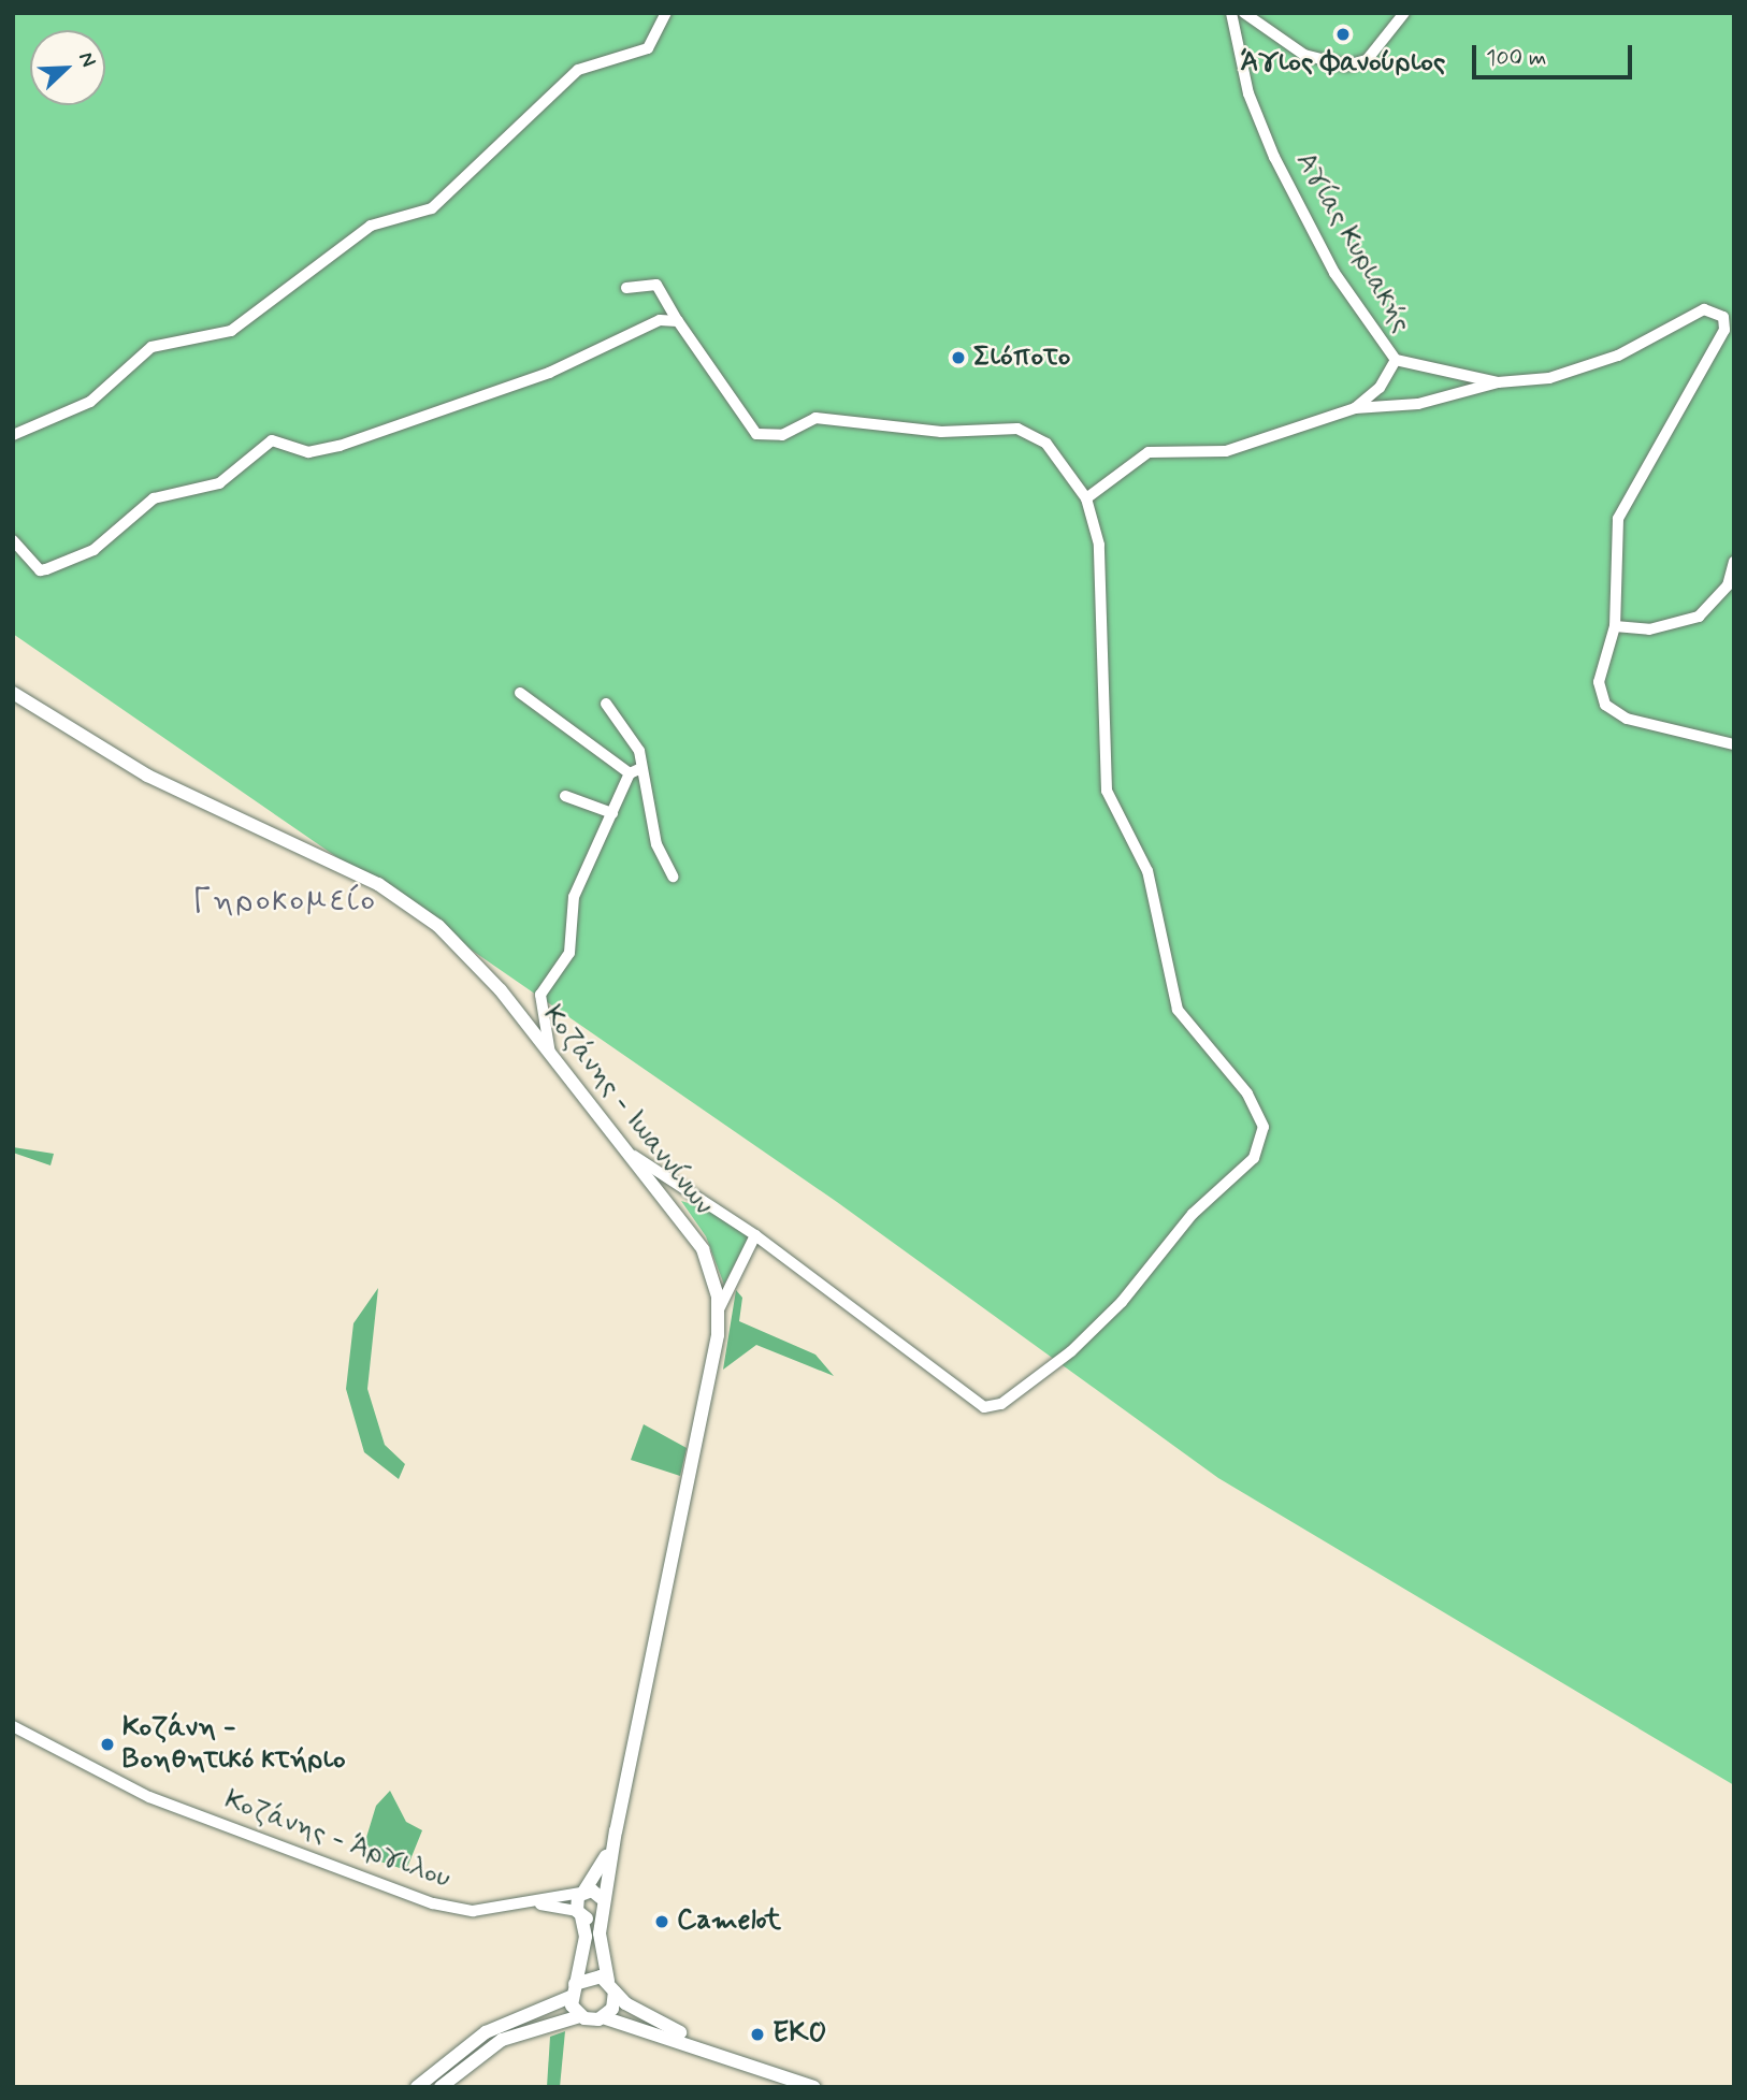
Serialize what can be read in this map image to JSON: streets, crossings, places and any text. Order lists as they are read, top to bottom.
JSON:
{
  "streets": {
    "main road": ["Κοζάνης - Ιωαννίνων"],
    "street": ["Αγίας Κυριακής", "Κοζάνης - Άργιλου"]
  },
  "districts": ["Γηροκομείο"],
  "places": [
    "Άγιος Φανούριος",
    "Σιόποτο",
    "Κοζάνη - Βοηθητικό κτήριο",
    "Camelot",
    "EKO"
  ],
  "scale_bar": "100 m",
  "north": "top right"
}
